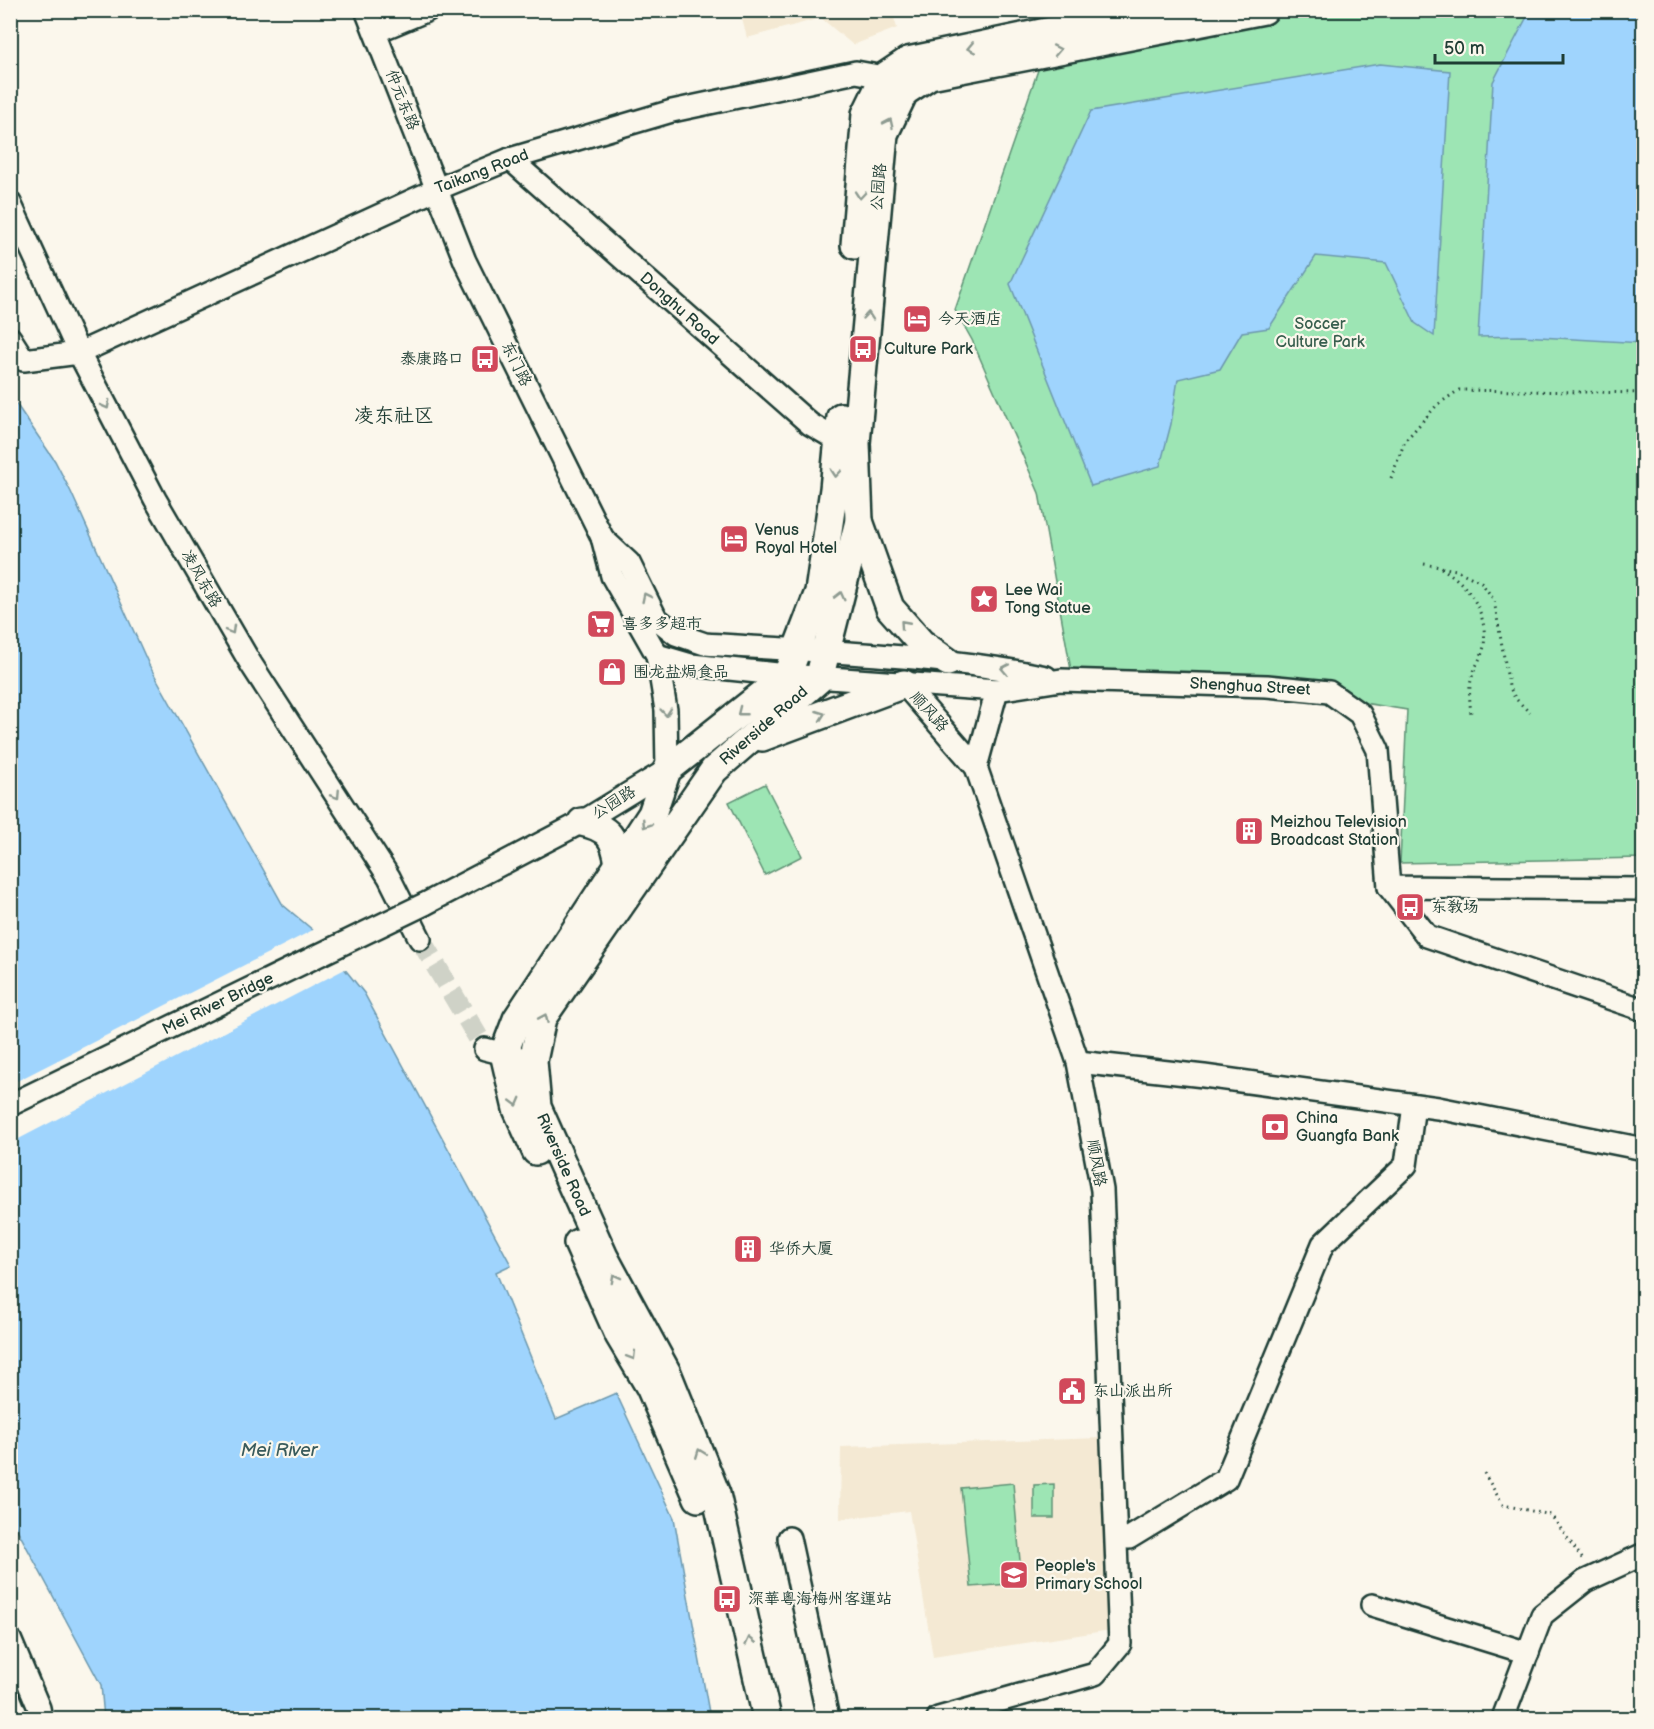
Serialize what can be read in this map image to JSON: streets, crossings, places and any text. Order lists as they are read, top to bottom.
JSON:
{
  "streets": {
    "main road": ["公园路", "Riverside Road"],
    "street": [
      "仲元东路",
      "Taikang Road",
      "Donghu Road",
      "东门路",
      "凌风东路",
      "Shenghua Street",
      "顺风路",
      "Mei River Bridge"
    ]
  },
  "crossings": [
    ["仲元东路", "Taikang Road"],
    ["仲元东路", "东门路"],
    ["Taikang Road", "公园路"],
    ["Taikang Road", "Donghu Road"],
    ["Taikang Road", "东门路"],
    ["Taikang Road", "凌风东路"],
    ["公园路", "Donghu Road"],
    ["公园路", "东门路"],
    ["公园路", "Shenghua Street"],
    ["公园路", "Riverside Road"],
    ["公园路", "Mei River Bridge"],
    ["东门路", "Shenghua Street"],
    ["Shenghua Street", "顺风路"],
    ["Shenghua Street", "Riverside Road"]
  ],
  "one_way": ["凌风东路"],
  "districts": ["凌东社区"],
  "water": ["Mei River"],
  "parks": ["Soccer Culture Park"],
  "places": {
    "hotel": ["今天酒店", "Venus Royal Hotel"],
    "bus stop": [
      "Culture Park",
      "泰康路口",
      "东教场",
      "深華粵海梅州客運站"
    ],
    "place": ["Lee Wai Tong Statue"],
    "supermarket": ["喜多多超市"],
    "shop": ["围龙盐焗食品"],
    "building": ["Meizhou Television Broadcast Station", "华侨大厦"],
    "bank": ["China Guangfa Bank"],
    "public building": ["东山派出所"],
    "school or university": ["People's Primary School"]
  },
  "scale_bar": "50 m"
}
